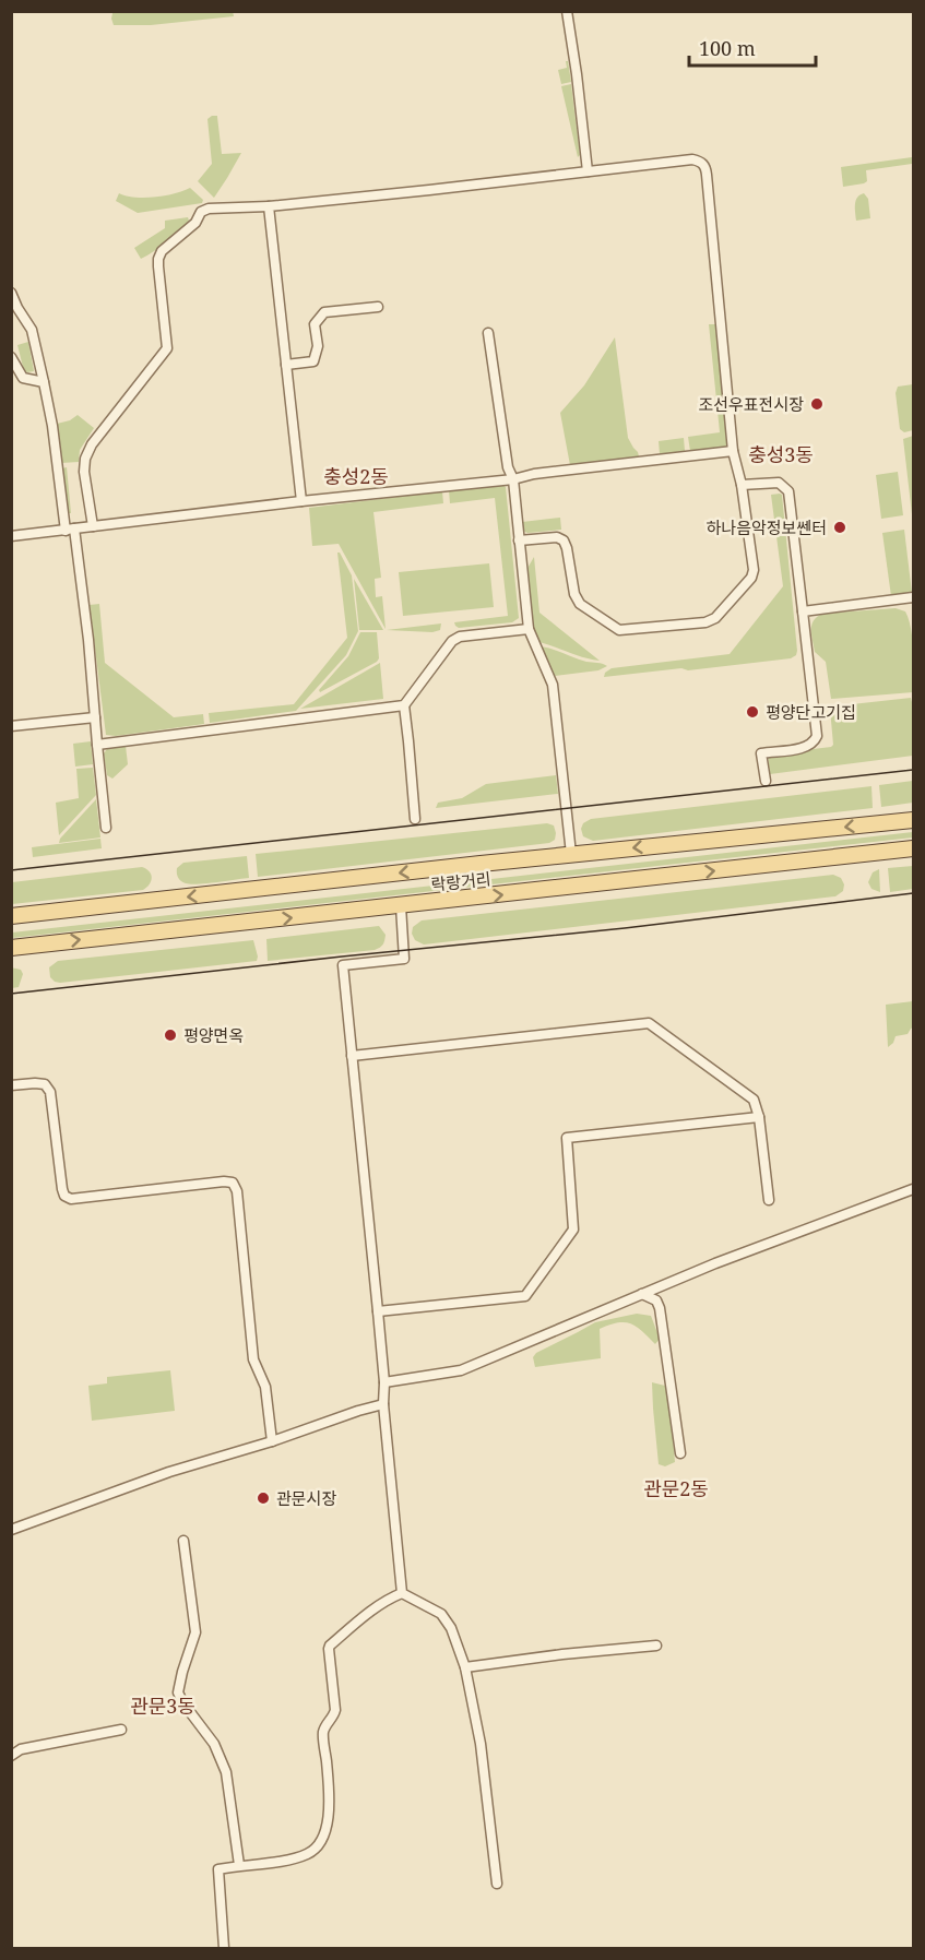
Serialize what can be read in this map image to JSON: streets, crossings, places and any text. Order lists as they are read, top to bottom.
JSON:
{
  "streets": {
    "main road": ["락랑거리"]
  },
  "districts": [
    "충성3동",
    "충성2동",
    "관문2동",
    "관문3동"
  ],
  "places": [
    "조선우표전시장",
    "하나음악정보쎈터",
    "평양단고기집",
    "평양면옥",
    "관문시장"
  ],
  "scale_bar": "100 m"
}
